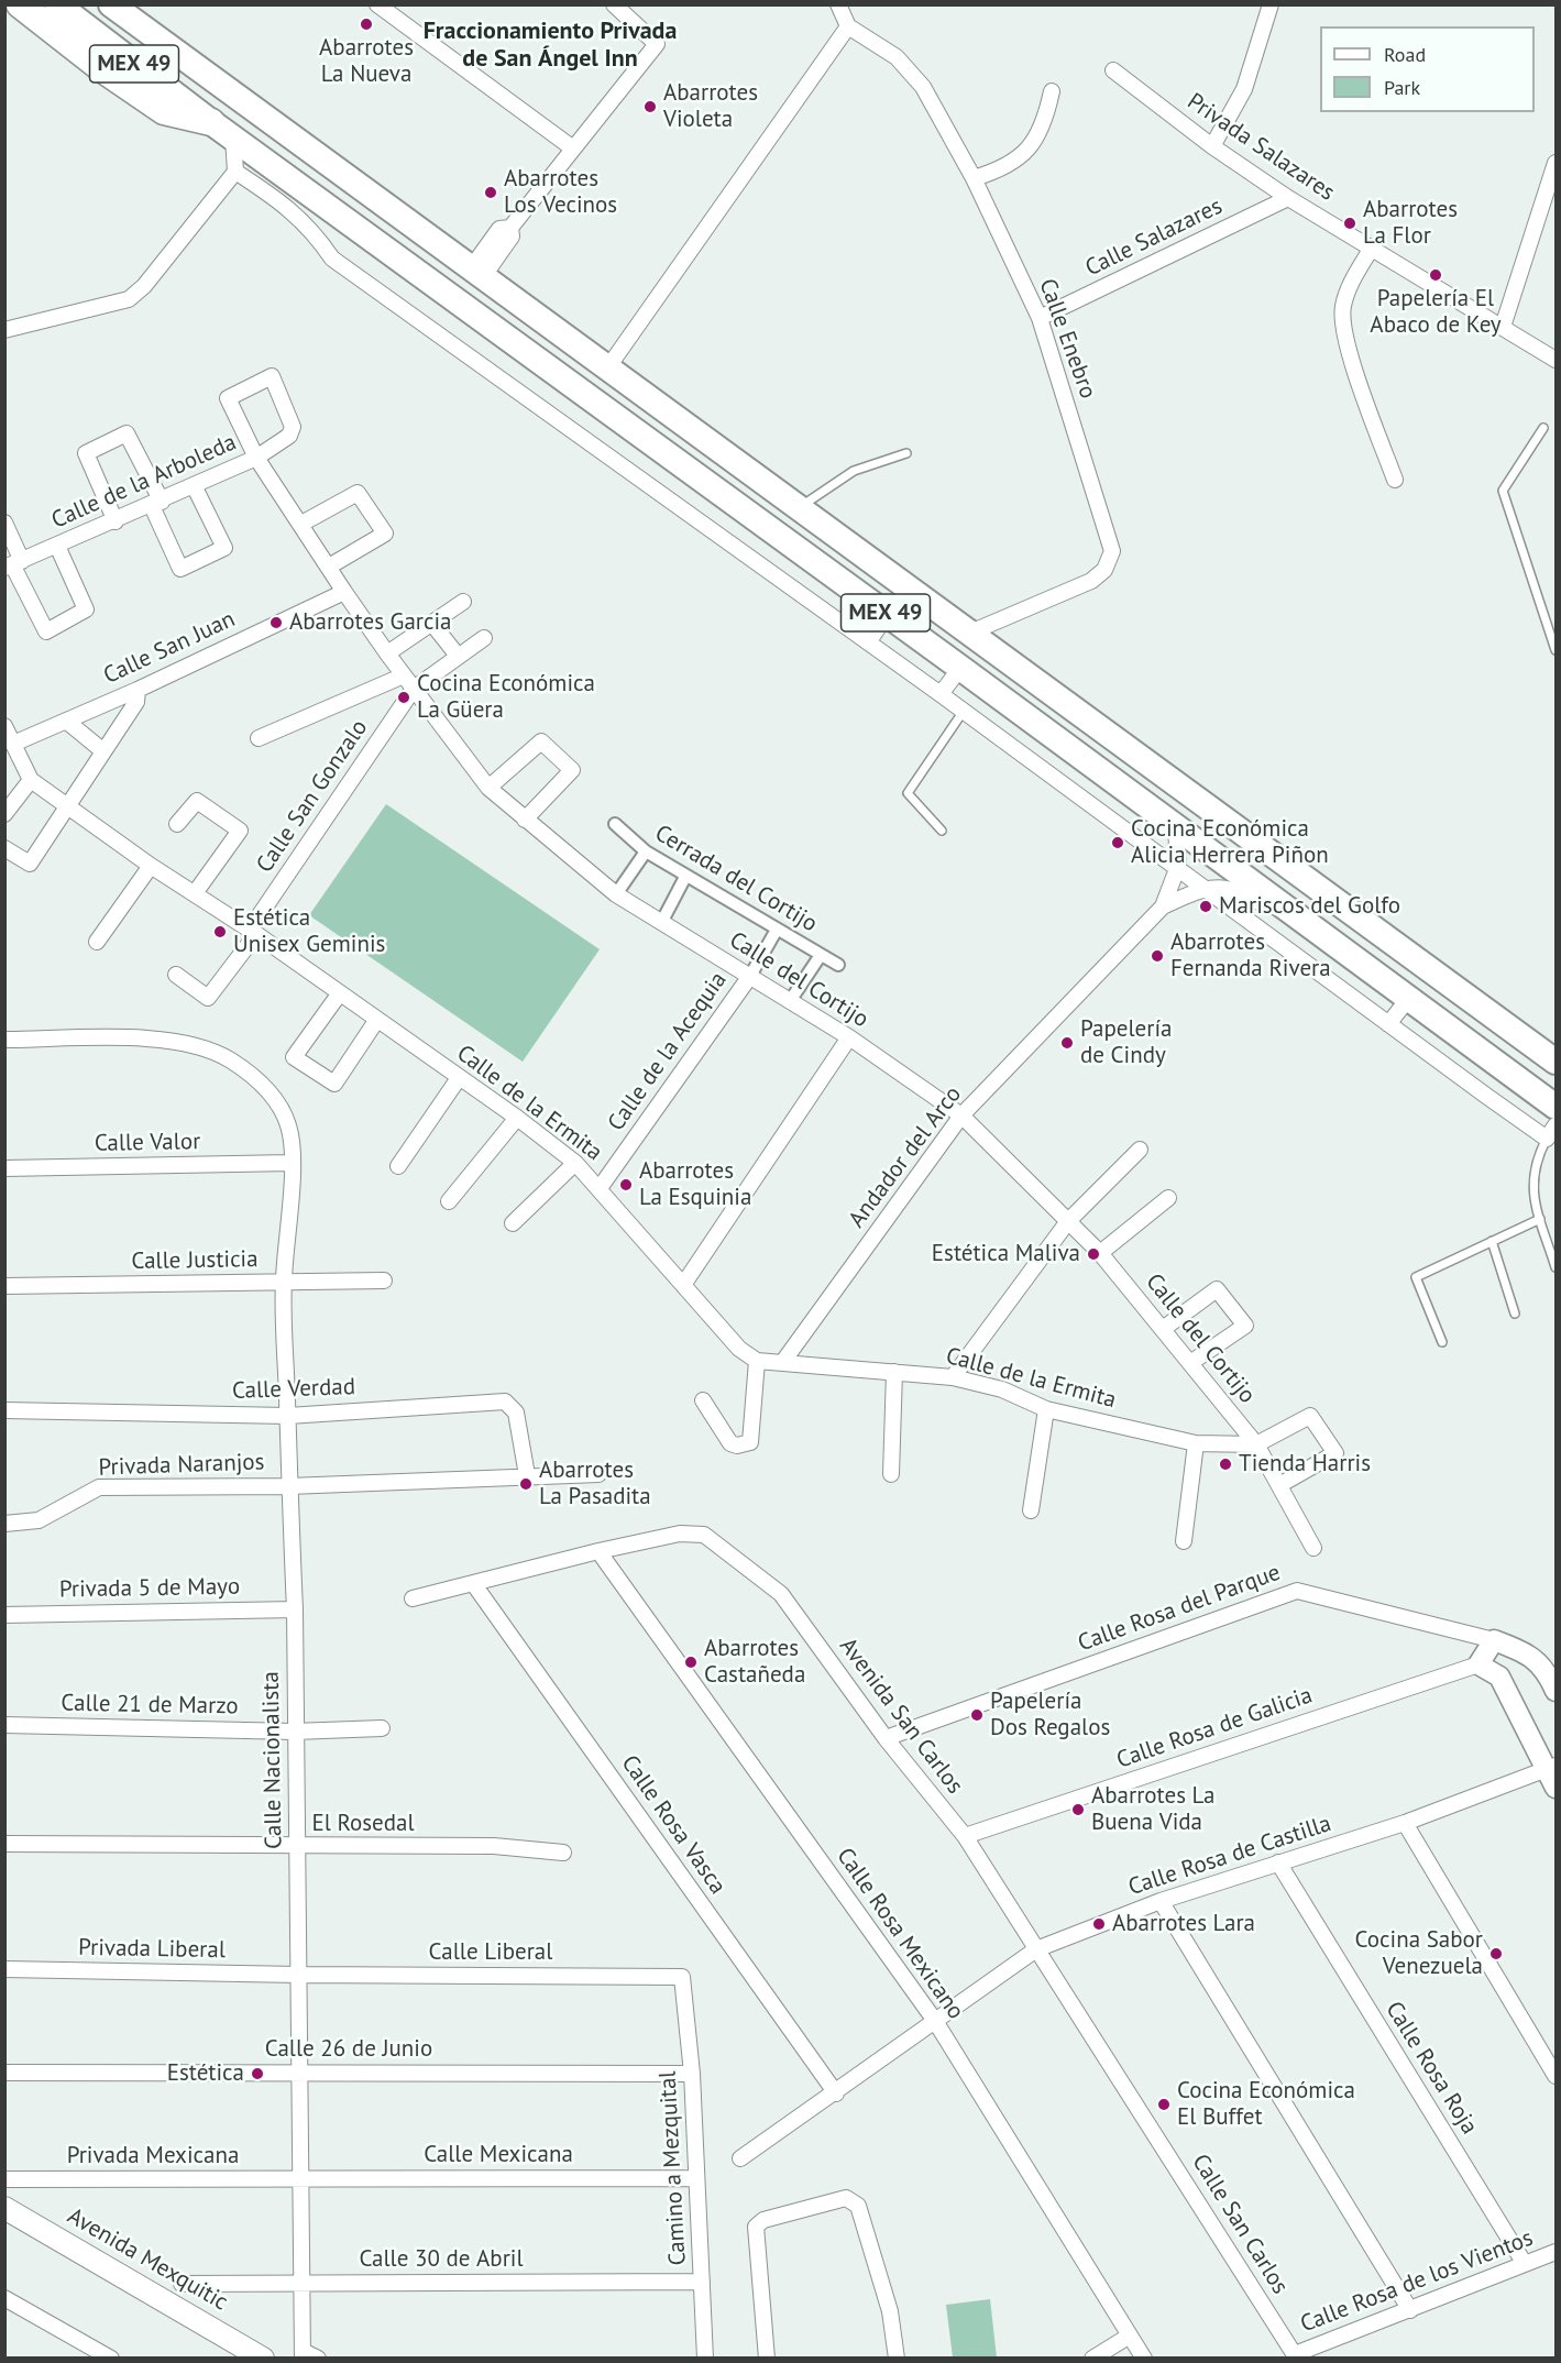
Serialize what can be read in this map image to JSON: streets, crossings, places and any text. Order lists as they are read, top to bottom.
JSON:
{
  "streets": {
    "main road": ["MEX 49", "Avenida Mexquitic"],
    "street": [
      "Privada Salazares",
      "Calle Salazares",
      "Calle Enebro",
      "Calle de la Arboleda",
      "Calle San Juan",
      "Calle San Gonzalo",
      "Cerrada del Cortijo",
      "Calle del Cortijo",
      "Calle de la Acequia",
      "Calle de la Ermita",
      "Calle Valor",
      "Andador del Arco",
      "Calle Justicia",
      "Calle Verdad",
      "Privada Naranjos",
      "Privada 5 de Mayo",
      "Calle Rosa del Parque",
      "Calle 21 de Marzo",
      "Avenida San Carlos",
      "Calle Rosa de Galicia",
      "Calle Nacionalista",
      "El Rosedal",
      "Calle Rosa Vasca",
      "Calle Rosa de Castilla",
      "Calle Rosa Mexicano",
      "Privada Liberal",
      "Calle Liberal",
      "Calle 26 de Junio",
      "Calle Rosa Roja",
      "Calle Mexicana",
      "Privada Mexicana",
      "Camino a Mezquital",
      "Calle San Carlos",
      "Calle 30 de Abril",
      "Calle Rosa de los Vientos"
    ]
  },
  "crossings": [
    ["MEX 49", "Calle Enebro"],
    ["MEX 49", "Andador del Arco"],
    ["Privada Salazares", "Calle Salazares"],
    ["Calle Salazares", "Calle Enebro"],
    ["Calle de la Arboleda", "Calle del Cortijo"],
    ["Calle San Juan", "Calle del Cortijo"],
    ["Calle San Juan", "Calle de la Ermita"],
    ["Calle San Gonzalo", "Calle del Cortijo"],
    ["Calle San Gonzalo", "Calle de la Ermita"],
    ["Calle del Cortijo", "Calle de la Acequia"],
    ["Calle del Cortijo", "Calle de la Ermita"],
    ["Calle del Cortijo", "Andador del Arco"],
    ["Calle de la Acequia", "Calle de la Ermita"],
    ["Calle de la Ermita", "Andador del Arco"],
    ["Calle Valor", "Calle Nacionalista"],
    ["Calle Justicia", "Calle Nacionalista"],
    ["Calle Verdad", "Privada Naranjos"],
    ["Calle Verdad", "Calle Nacionalista"],
    ["Privada Naranjos", "Calle Nacionalista"],
    ["Privada 5 de Mayo", "Calle Nacionalista"],
    ["Calle Rosa del Parque", "Avenida San Carlos"],
    ["Calle 21 de Marzo", "Calle Nacionalista"],
    ["Avenida San Carlos", "Calle Rosa de Galicia"],
    ["Avenida San Carlos", "Calle Rosa de Castilla"],
    ["Avenida San Carlos", "Calle Rosa Mexicano"],
    ["Avenida San Carlos", "Calle San Carlos"],
    ["Calle Nacionalista", "El Rosedal"],
    ["Calle Nacionalista", "Privada Liberal"],
    ["Calle Nacionalista", "Calle Liberal"],
    ["Calle Nacionalista", "Calle 26 de Junio"],
    ["Calle Nacionalista", "Calle Mexicana"],
    ["Calle Nacionalista", "Privada Mexicana"],
    ["Calle Nacionalista", "Calle 30 de Abril"],
    ["Calle Rosa Vasca", "Calle Rosa de Castilla"],
    ["Calle Rosa de Castilla", "Calle Rosa Mexicano"],
    ["Calle Rosa de Castilla", "Calle Rosa Roja"],
    ["Calle Rosa de Castilla", "Calle San Carlos"],
    ["Privada Liberal", "Calle Liberal"],
    ["Calle Liberal", "Camino a Mezquital"],
    ["Calle 26 de Junio", "Camino a Mezquital"],
    ["Calle Rosa Roja", "Calle Rosa de los Vientos"],
    ["Calle Mexicana", "Privada Mexicana"],
    ["Calle Mexicana", "Camino a Mezquital"],
    ["Camino a Mezquital", "Calle 30 de Abril"],
    ["Calle San Carlos", "Calle Rosa de los Vientos"]
  ],
  "districts": ["Fraccionamiento Privada de San Ángel Inn"],
  "places": [
    "Abarrotes La Nueva",
    "Abarrotes Violeta",
    "Abarrotes Los Vecinos",
    "Abarrotes La Flor",
    "Papelería El Abaco de Key",
    "Abarrotes Garcia",
    "Cocina Económica La Güera",
    "Cocina Económica Alicia Herrera Piñon",
    "Mariscos del Golfo",
    "Estética Unisex Geminis",
    "Abarrotes Fernanda Rivera",
    "Papelería de Cindy",
    "Abarrotes La Esquinia",
    "Estética Maliva",
    "Tienda Harris",
    "Abarrotes La Pasadita",
    "Abarrotes Castañeda",
    "Papelería Dos Regalos",
    "Abarrotes La Buena Vida",
    "Abarrotes Lara",
    "Cocina Sabor Venezuela",
    "Estética",
    "Cocina Económica El Buffet"
  ],
  "legend": ["Road", "Park"]
}
